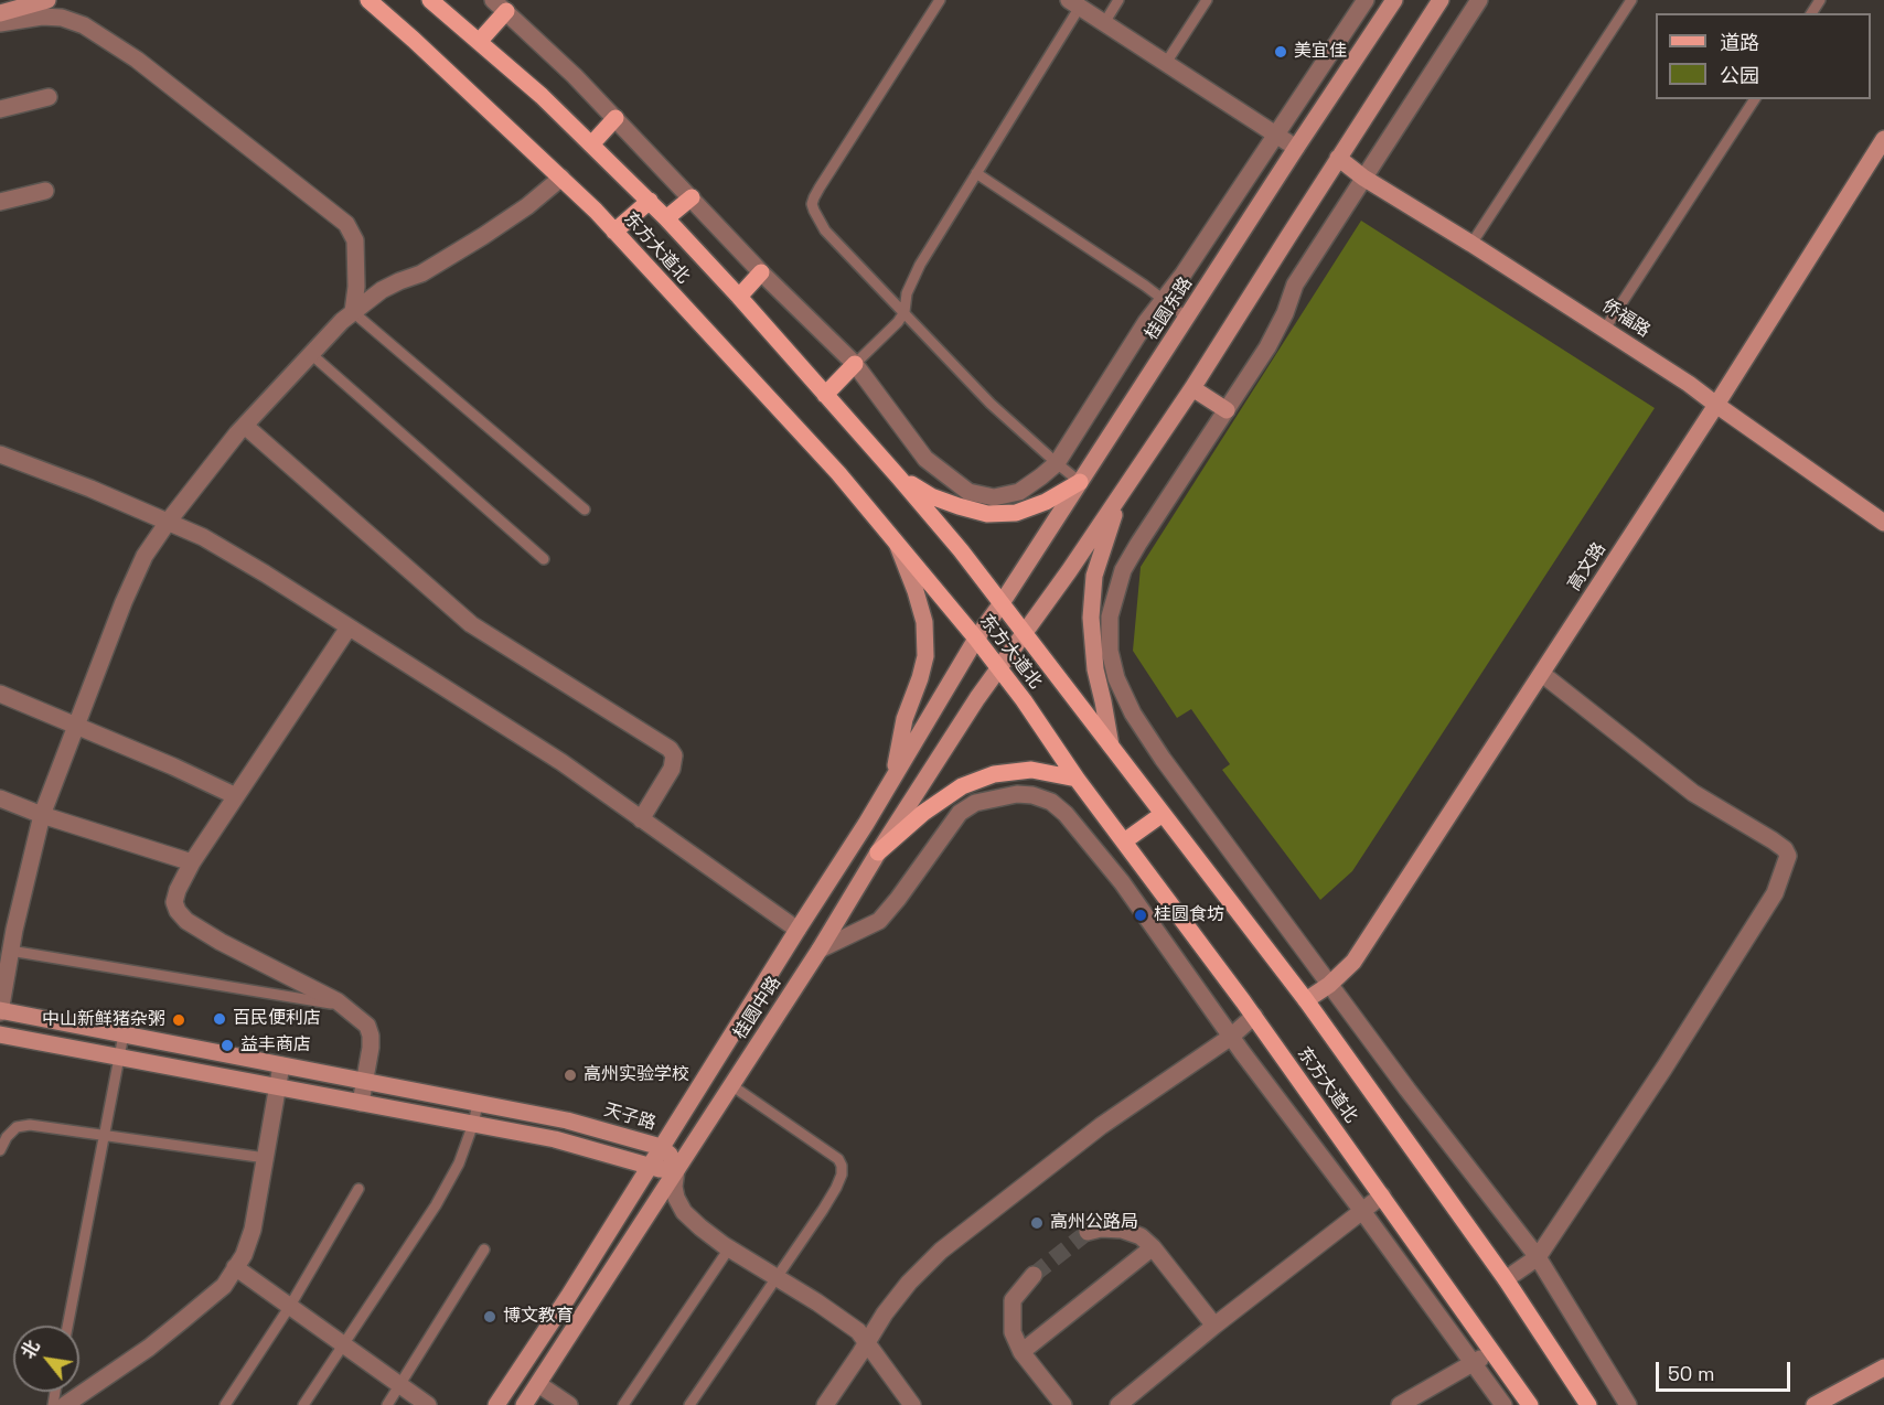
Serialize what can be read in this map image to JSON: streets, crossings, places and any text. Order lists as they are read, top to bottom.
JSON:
{
  "streets": {
    "main road": [
      "东方大道北",
      "桂圆东路",
      "侨福路",
      "高文路",
      "桂圆中路",
      "天子路"
    ]
  },
  "crossings": [
    ["东方大道北", "桂圆东路"],
    ["东方大道北", "高文路"],
    ["东方大道北", "桂圆中路"],
    ["桂圆东路", "桂圆中路"],
    ["侨福路", "高文路"],
    ["桂圆中路", "天子路"]
  ],
  "places": [
    "美宜佳",
    "桂圆食坊",
    "百民便利店",
    "中山新鲜猪杂粥",
    "益丰商店",
    "高州实验学校",
    "高州公路局",
    "博文教育"
  ],
  "legend": ["道路", "公园"],
  "scale_bar": "50 m",
  "north": "top left"
}
